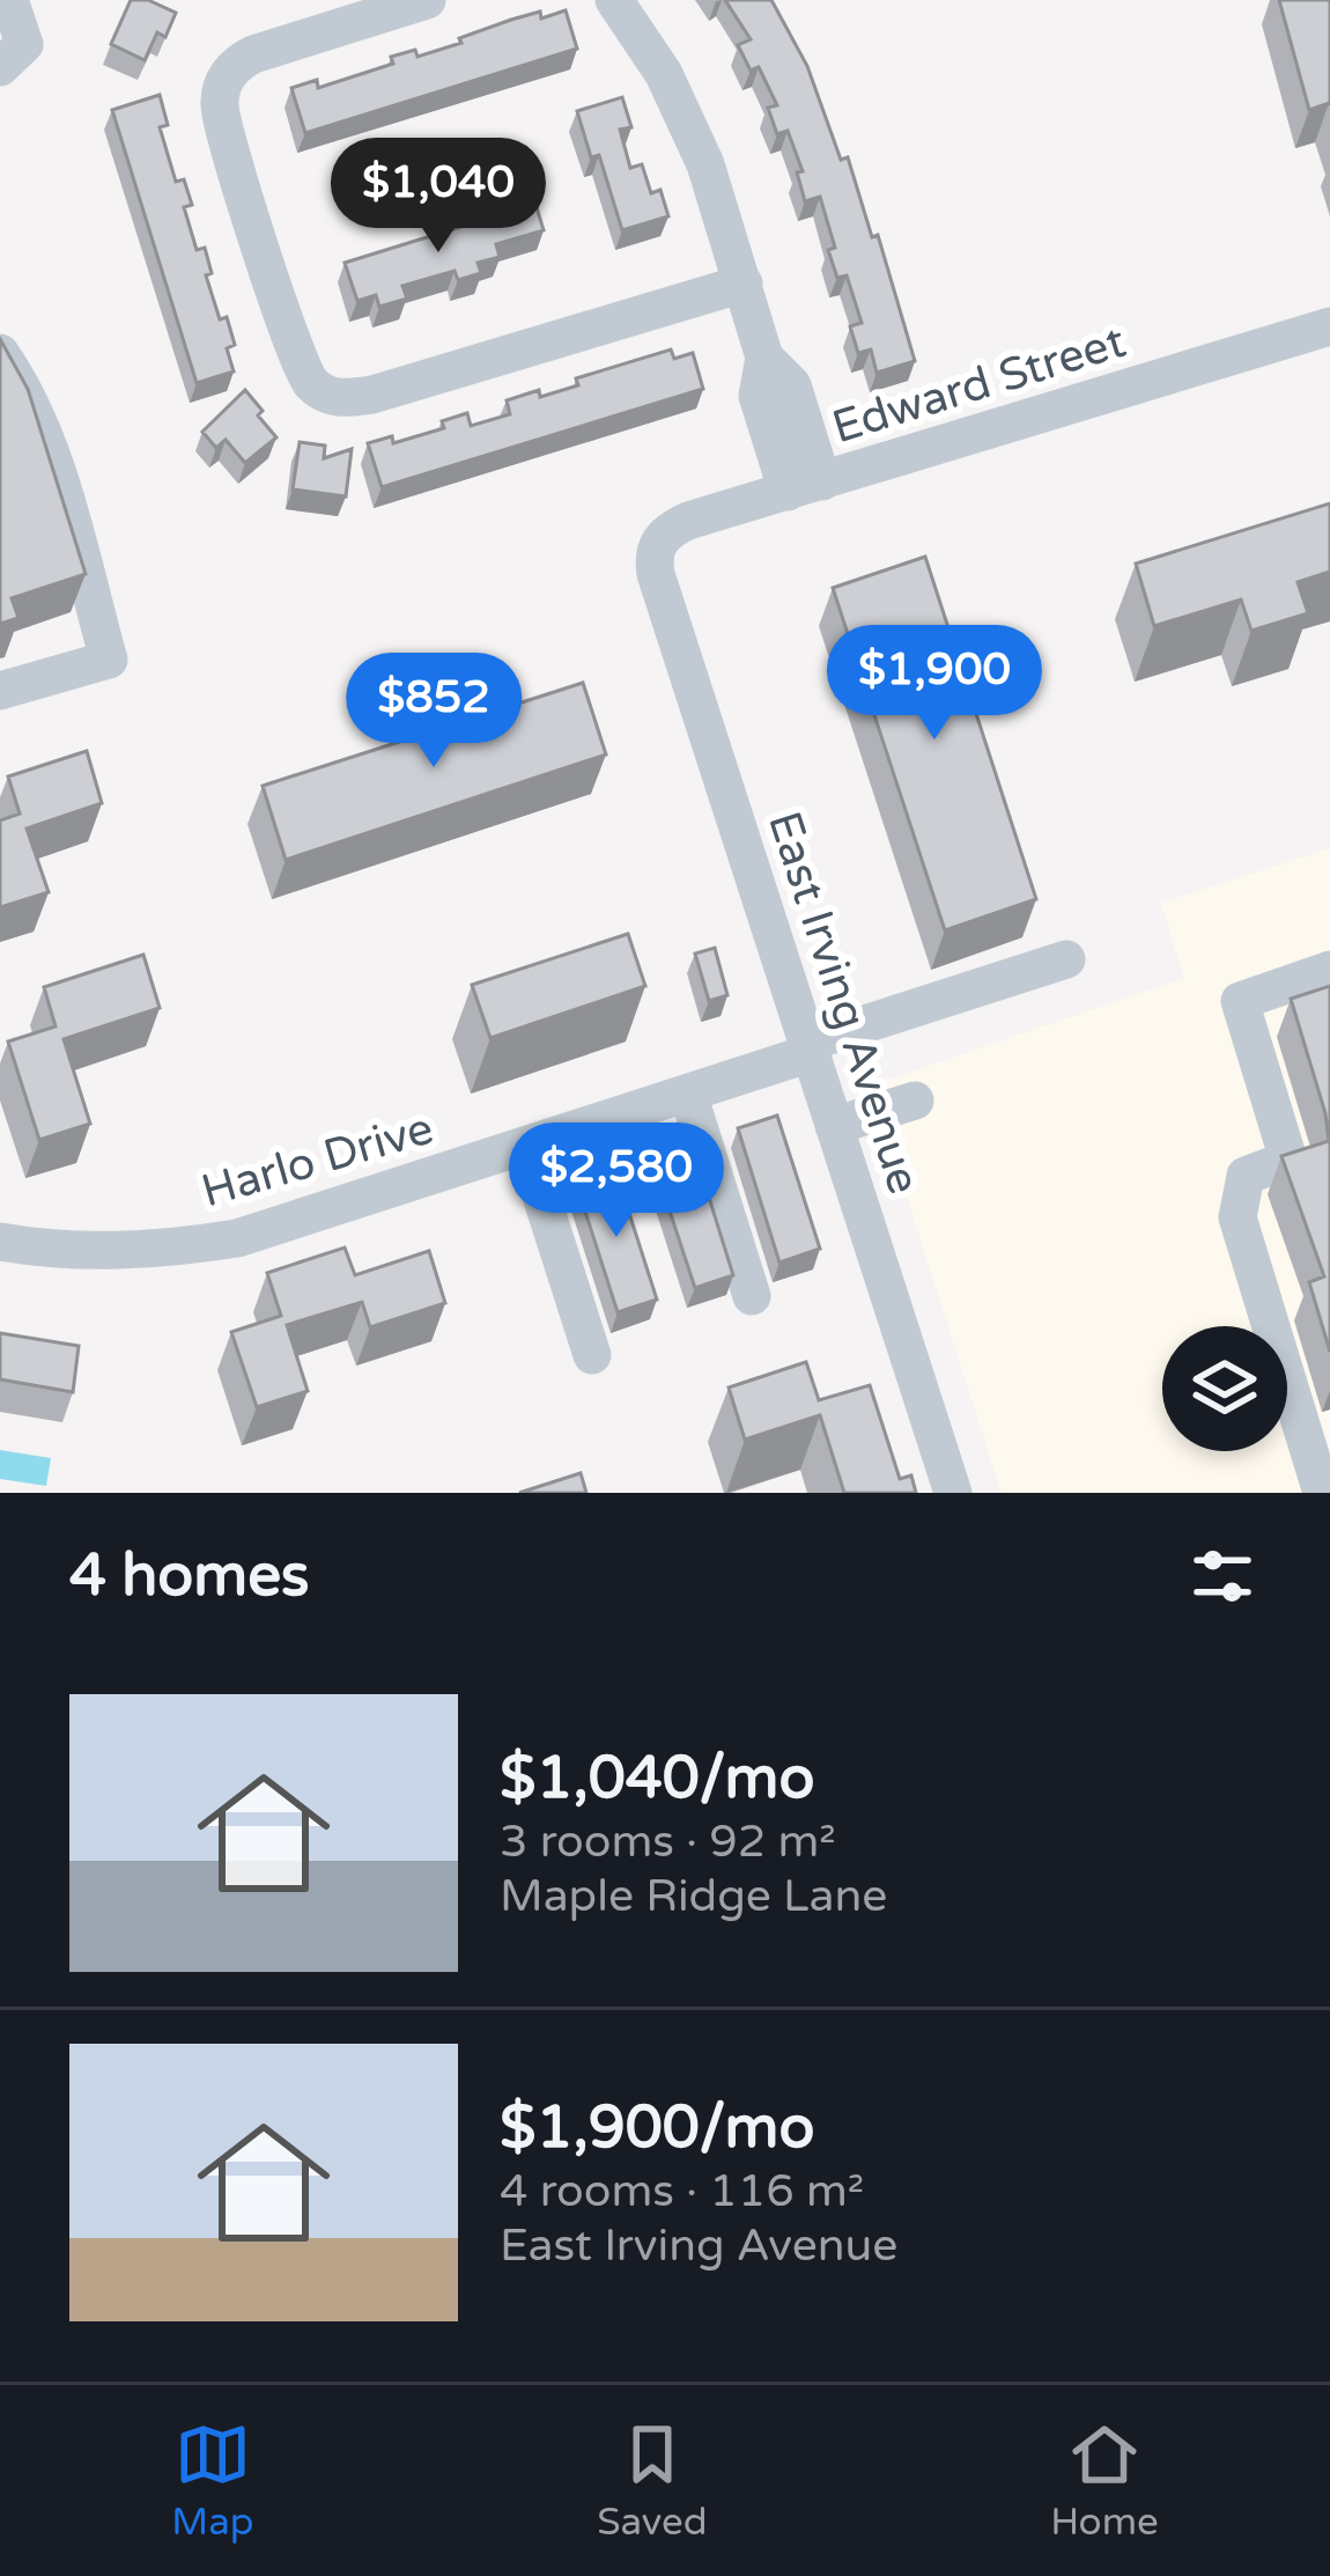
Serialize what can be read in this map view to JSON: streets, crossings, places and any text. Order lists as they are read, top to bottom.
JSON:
{
  "streets": {
    "street": ["Edward Street", "East Irving Avenue", "Harlo Drive"]
  },
  "crossings": [
    ["Edward Street", "East Irving Avenue"],
    ["East Irving Avenue", "Harlo Drive"]
  ],
  "page": {
    "price": [
      "$1,040",
      "$1,900",
      "$852",
      "$2,580"
    ],
    "heading": "4 homes",
    "list": [
      {
        "name": "$1,040/mo",
        "note": "3 rooms · 92 m² · Maple Ridge Lane"
      },
      {
        "name": "$1,900/mo",
        "note": "4 rooms · 116 m² · East Irving Avenue"
      }
    ],
    "tabs": ["Map", "Saved", "Home"]
  }
}
